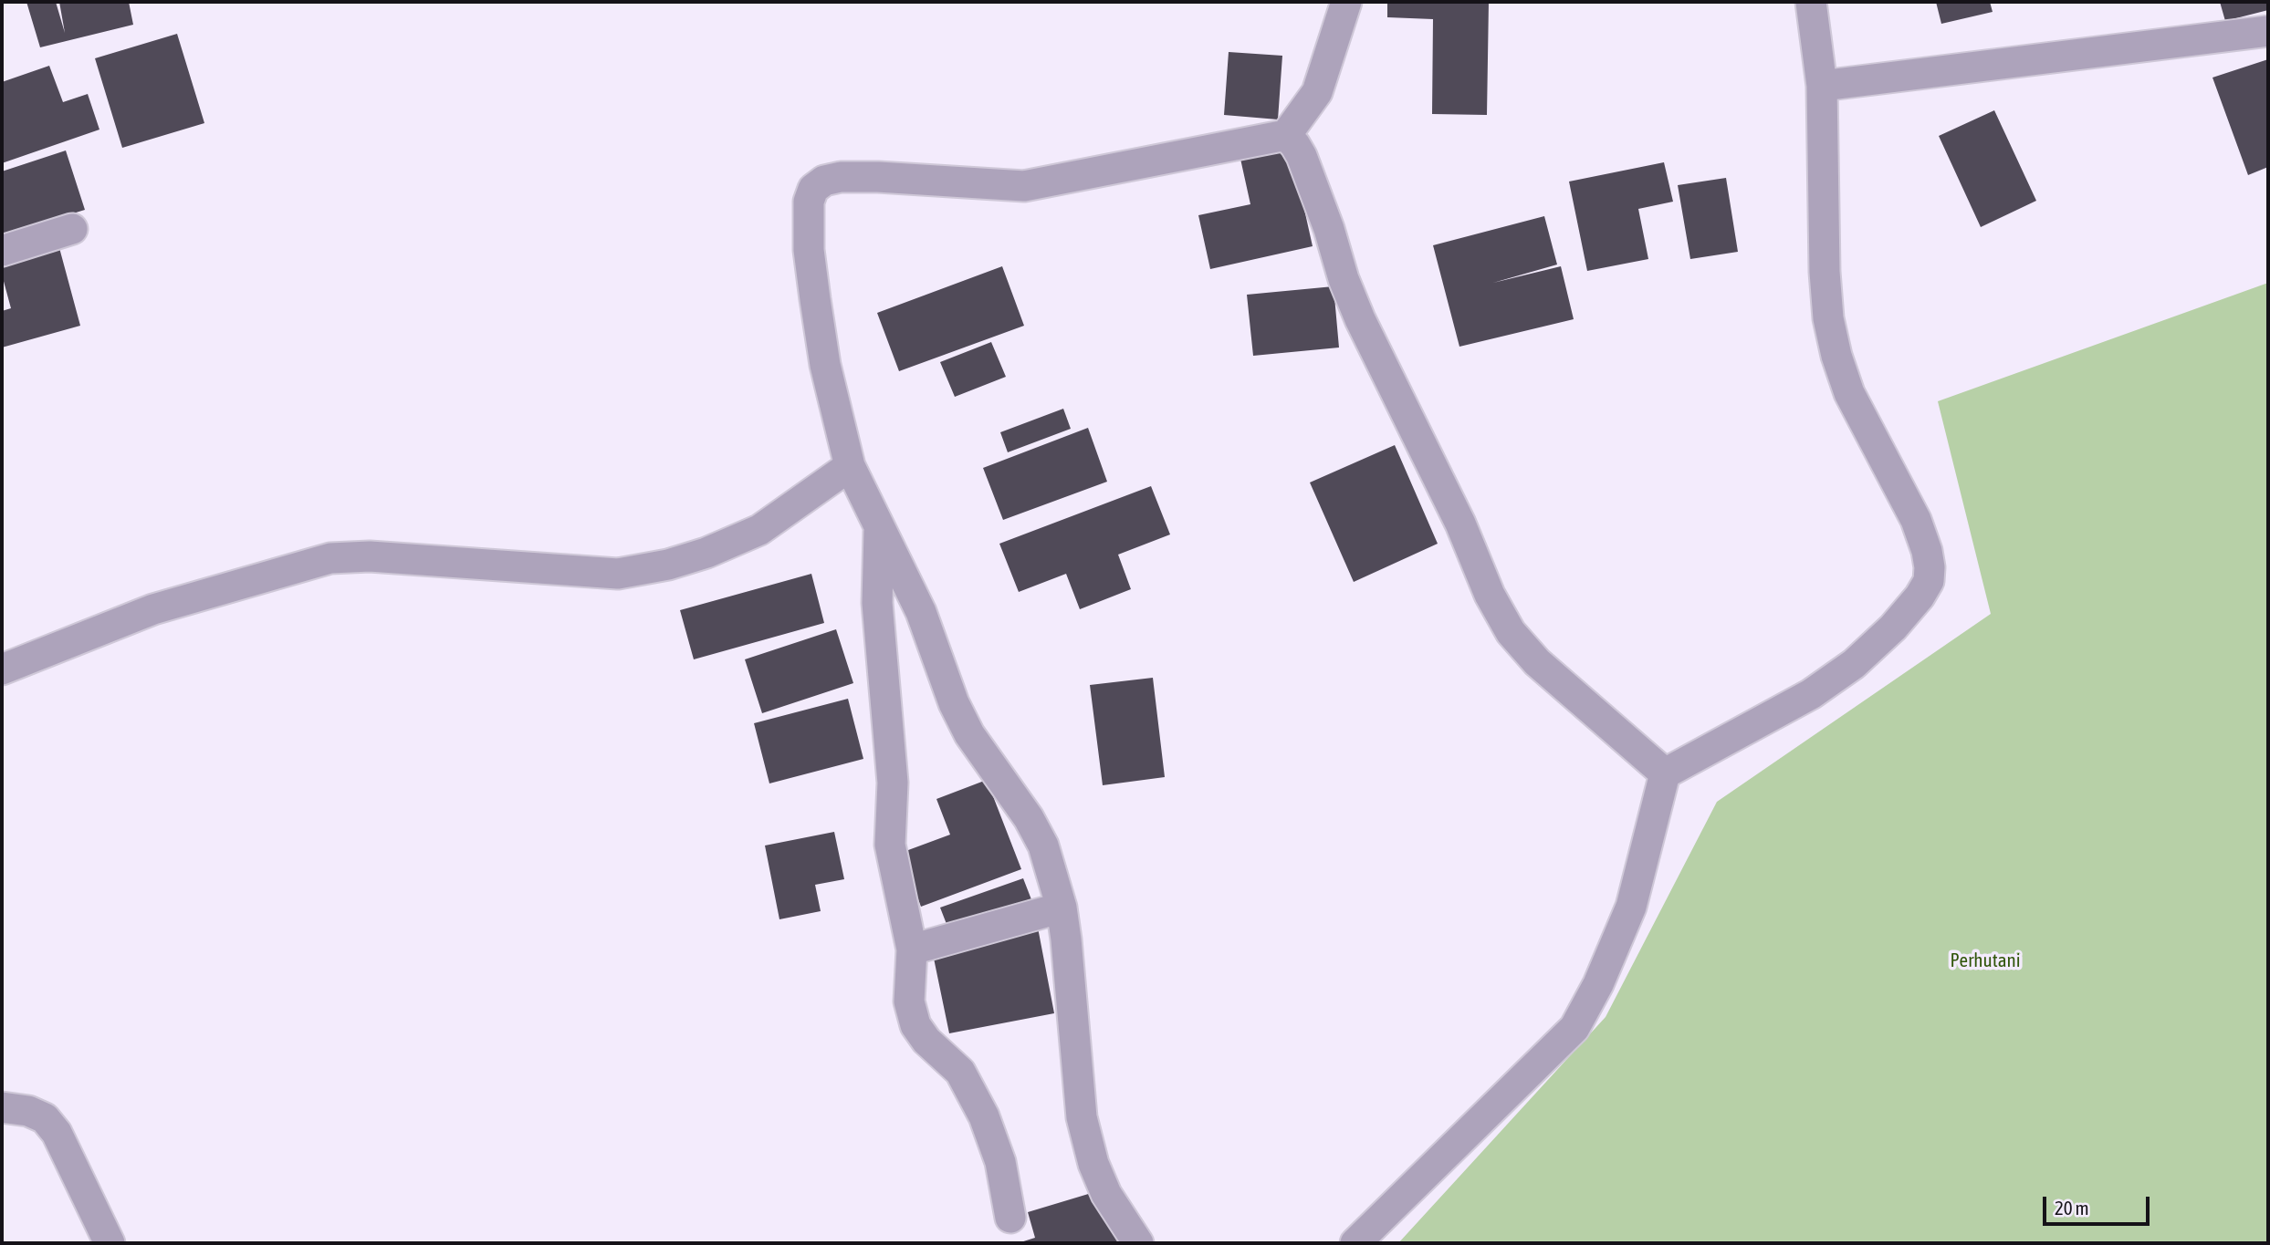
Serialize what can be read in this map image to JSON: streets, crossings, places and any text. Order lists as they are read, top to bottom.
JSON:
{
  "parks": ["Perhutani"],
  "scale_bar": "20 m"
}
